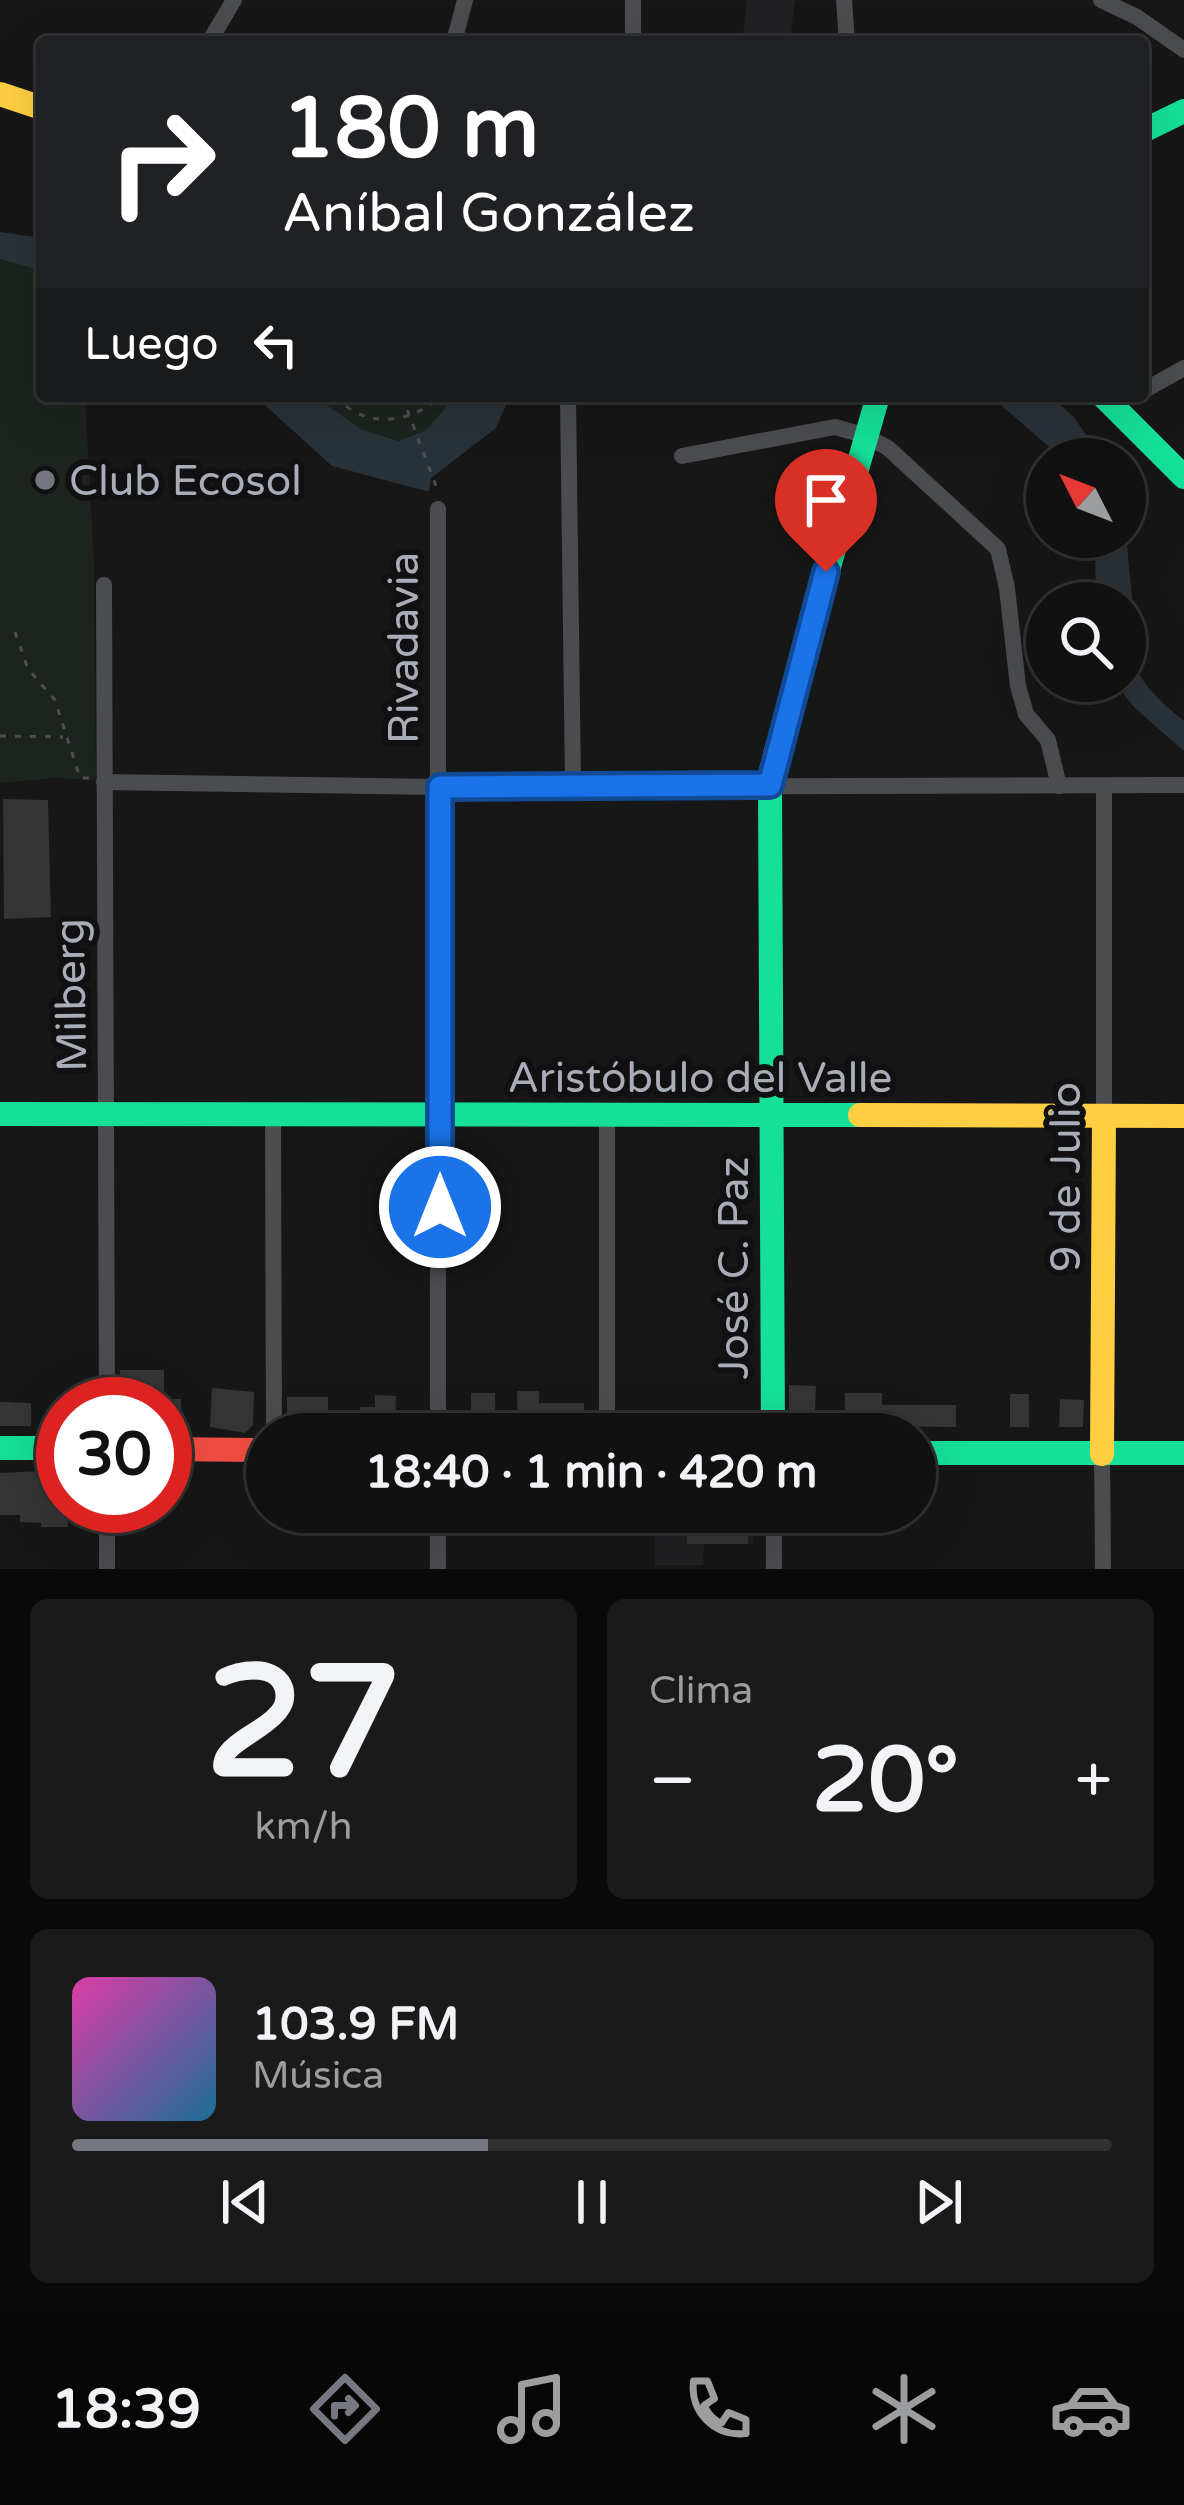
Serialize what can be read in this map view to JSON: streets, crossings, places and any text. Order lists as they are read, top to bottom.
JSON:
{
  "streets": {
    "street": [
      "Rivadavia",
      "Milberg",
      "Aristóbulo del Valle",
      "9 de Julio",
      "José C. Paz"
    ]
  },
  "crossings": [
    ["Rivadavia", "Aristóbulo del Valle"],
    ["Milberg", "Aristóbulo del Valle"],
    ["Aristóbulo del Valle", "9 de Julio"],
    ["Aristóbulo del Valle", "José C. Paz"]
  ],
  "places": ["Club Ecosol"],
  "north": "top left",
  "page": {
    "turn": ["180 m", "Aníbal González"],
    "then": "Luego",
    "limit": "30",
    "trip": "18:40 · 1 min · 420 m",
    "tile": [
      ["27", "km/h"],
      "Clima"
    ],
    "heat": ["−", "20°", "+"],
    "song": ["103.9 FM", "Música"],
    "tabs": "18:39"
  }
}
